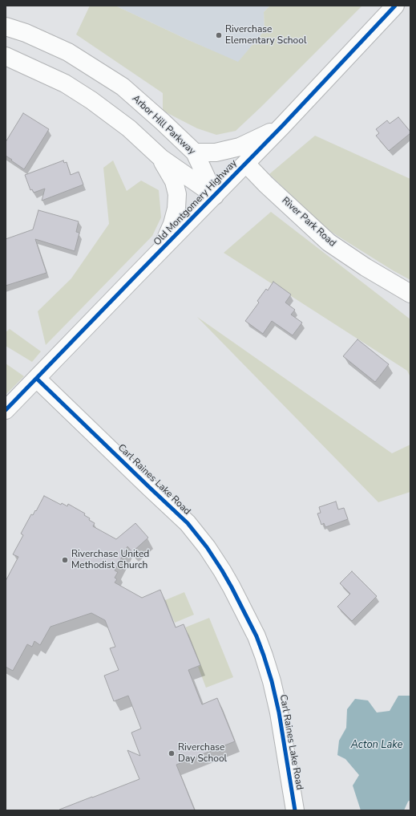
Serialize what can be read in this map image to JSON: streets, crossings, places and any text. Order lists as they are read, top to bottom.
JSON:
{
  "streets": {
    "street": [
      "Arbor Hill Parkway",
      "Old Montgomery Highway",
      "River Park Road",
      "Carl Raines Lake Road"
    ]
  },
  "crossings": [
    ["Arbor Hill Parkway", "Old Montgomery Highway"],
    ["Old Montgomery Highway", "River Park Road"],
    ["Old Montgomery Highway", "Carl Raines Lake Road"]
  ],
  "water": ["Acton Lake"],
  "places": ["Riverchase Elementary School", "Riverchase United Methodist Church", "Riverchase Day School"]
}
